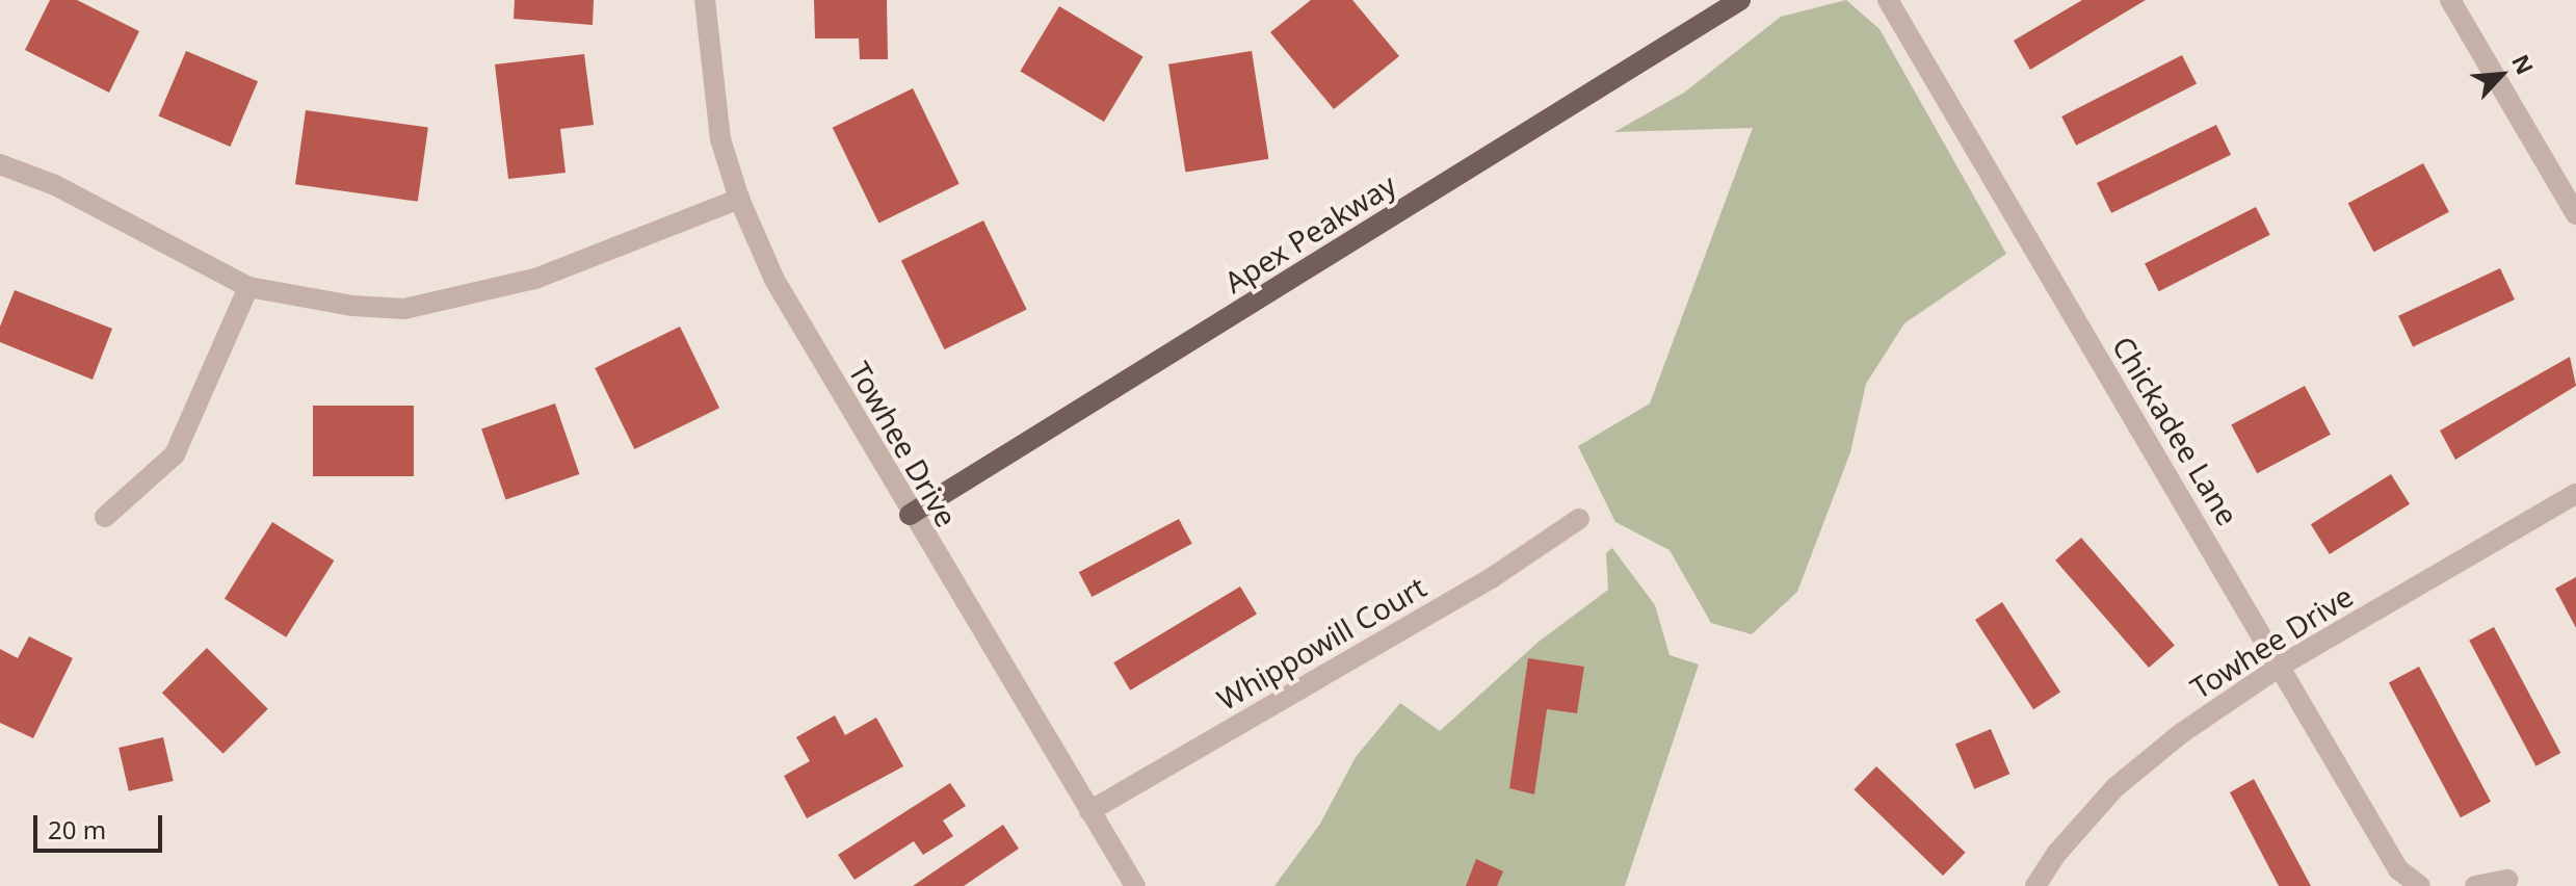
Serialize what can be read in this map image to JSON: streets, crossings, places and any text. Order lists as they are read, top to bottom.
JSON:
{
  "streets": {
    "main road": ["Apex Peakway"],
    "street": ["Chickadee Lane", "Towhee Drive", "Whippowill Court"]
  },
  "crossings": [
    ["Apex Peakway", "Towhee Drive"],
    ["Chickadee Lane", "Towhee Drive"],
    ["Towhee Drive", "Whippowill Court"]
  ],
  "scale_bar": "20 m",
  "north": "top right"
}
